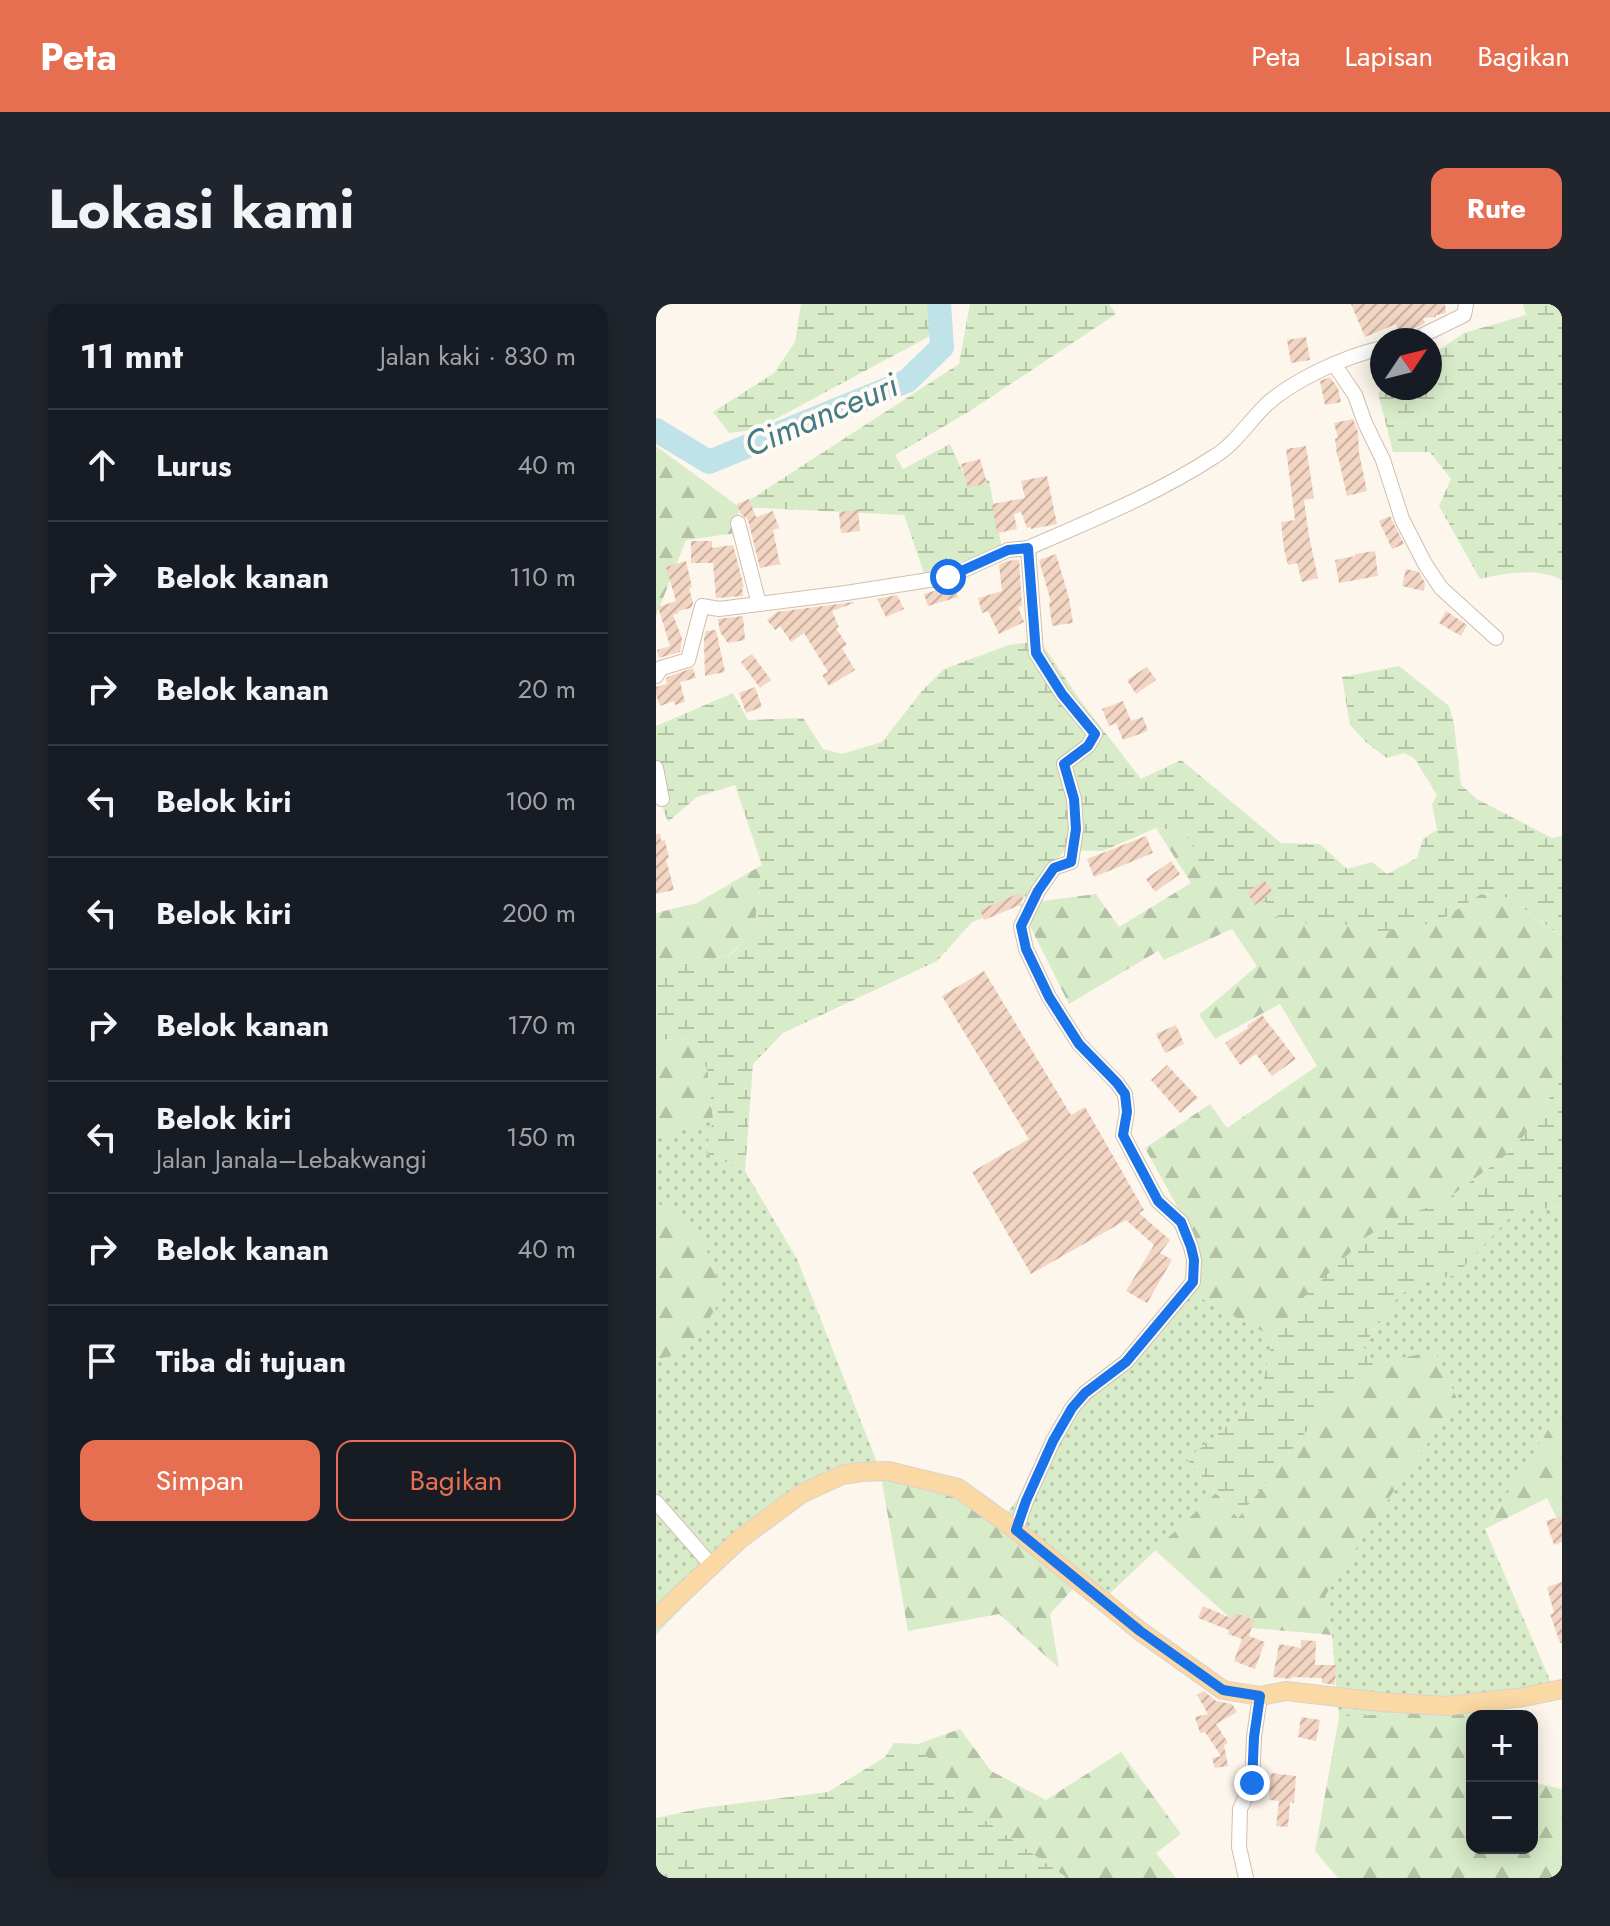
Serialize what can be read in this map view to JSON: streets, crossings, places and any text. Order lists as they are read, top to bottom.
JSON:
{
  "water": ["Cimanceuri"],
  "north": "top right",
  "page": {
    "header": "Peta",
    "nav": ["Peta", "Lapisan", "Bagikan"],
    "title": "Lokasi kami",
    "buttons": [
      "Rute",
      ["Simpan", "Bagikan"]
    ],
    "heading": ["11 mnt", "Jalan kaki · 830 m"],
    "list": [
      ["Lurus", "40 m"],
      ["Belok kanan", "110 m"],
      ["Belok kanan", "20 m"],
      ["Belok kiri", "100 m"],
      ["Belok kiri", "200 m"],
      ["Belok kanan", "170 m"],
      ["Belok kiri", "Jalan Janala–Lebakwangi", "150 m"],
      ["Belok kanan", "40 m"],
      "Tiba di tujuan"
    ],
    "map_buttons": ["+", "−"]
  }
}
